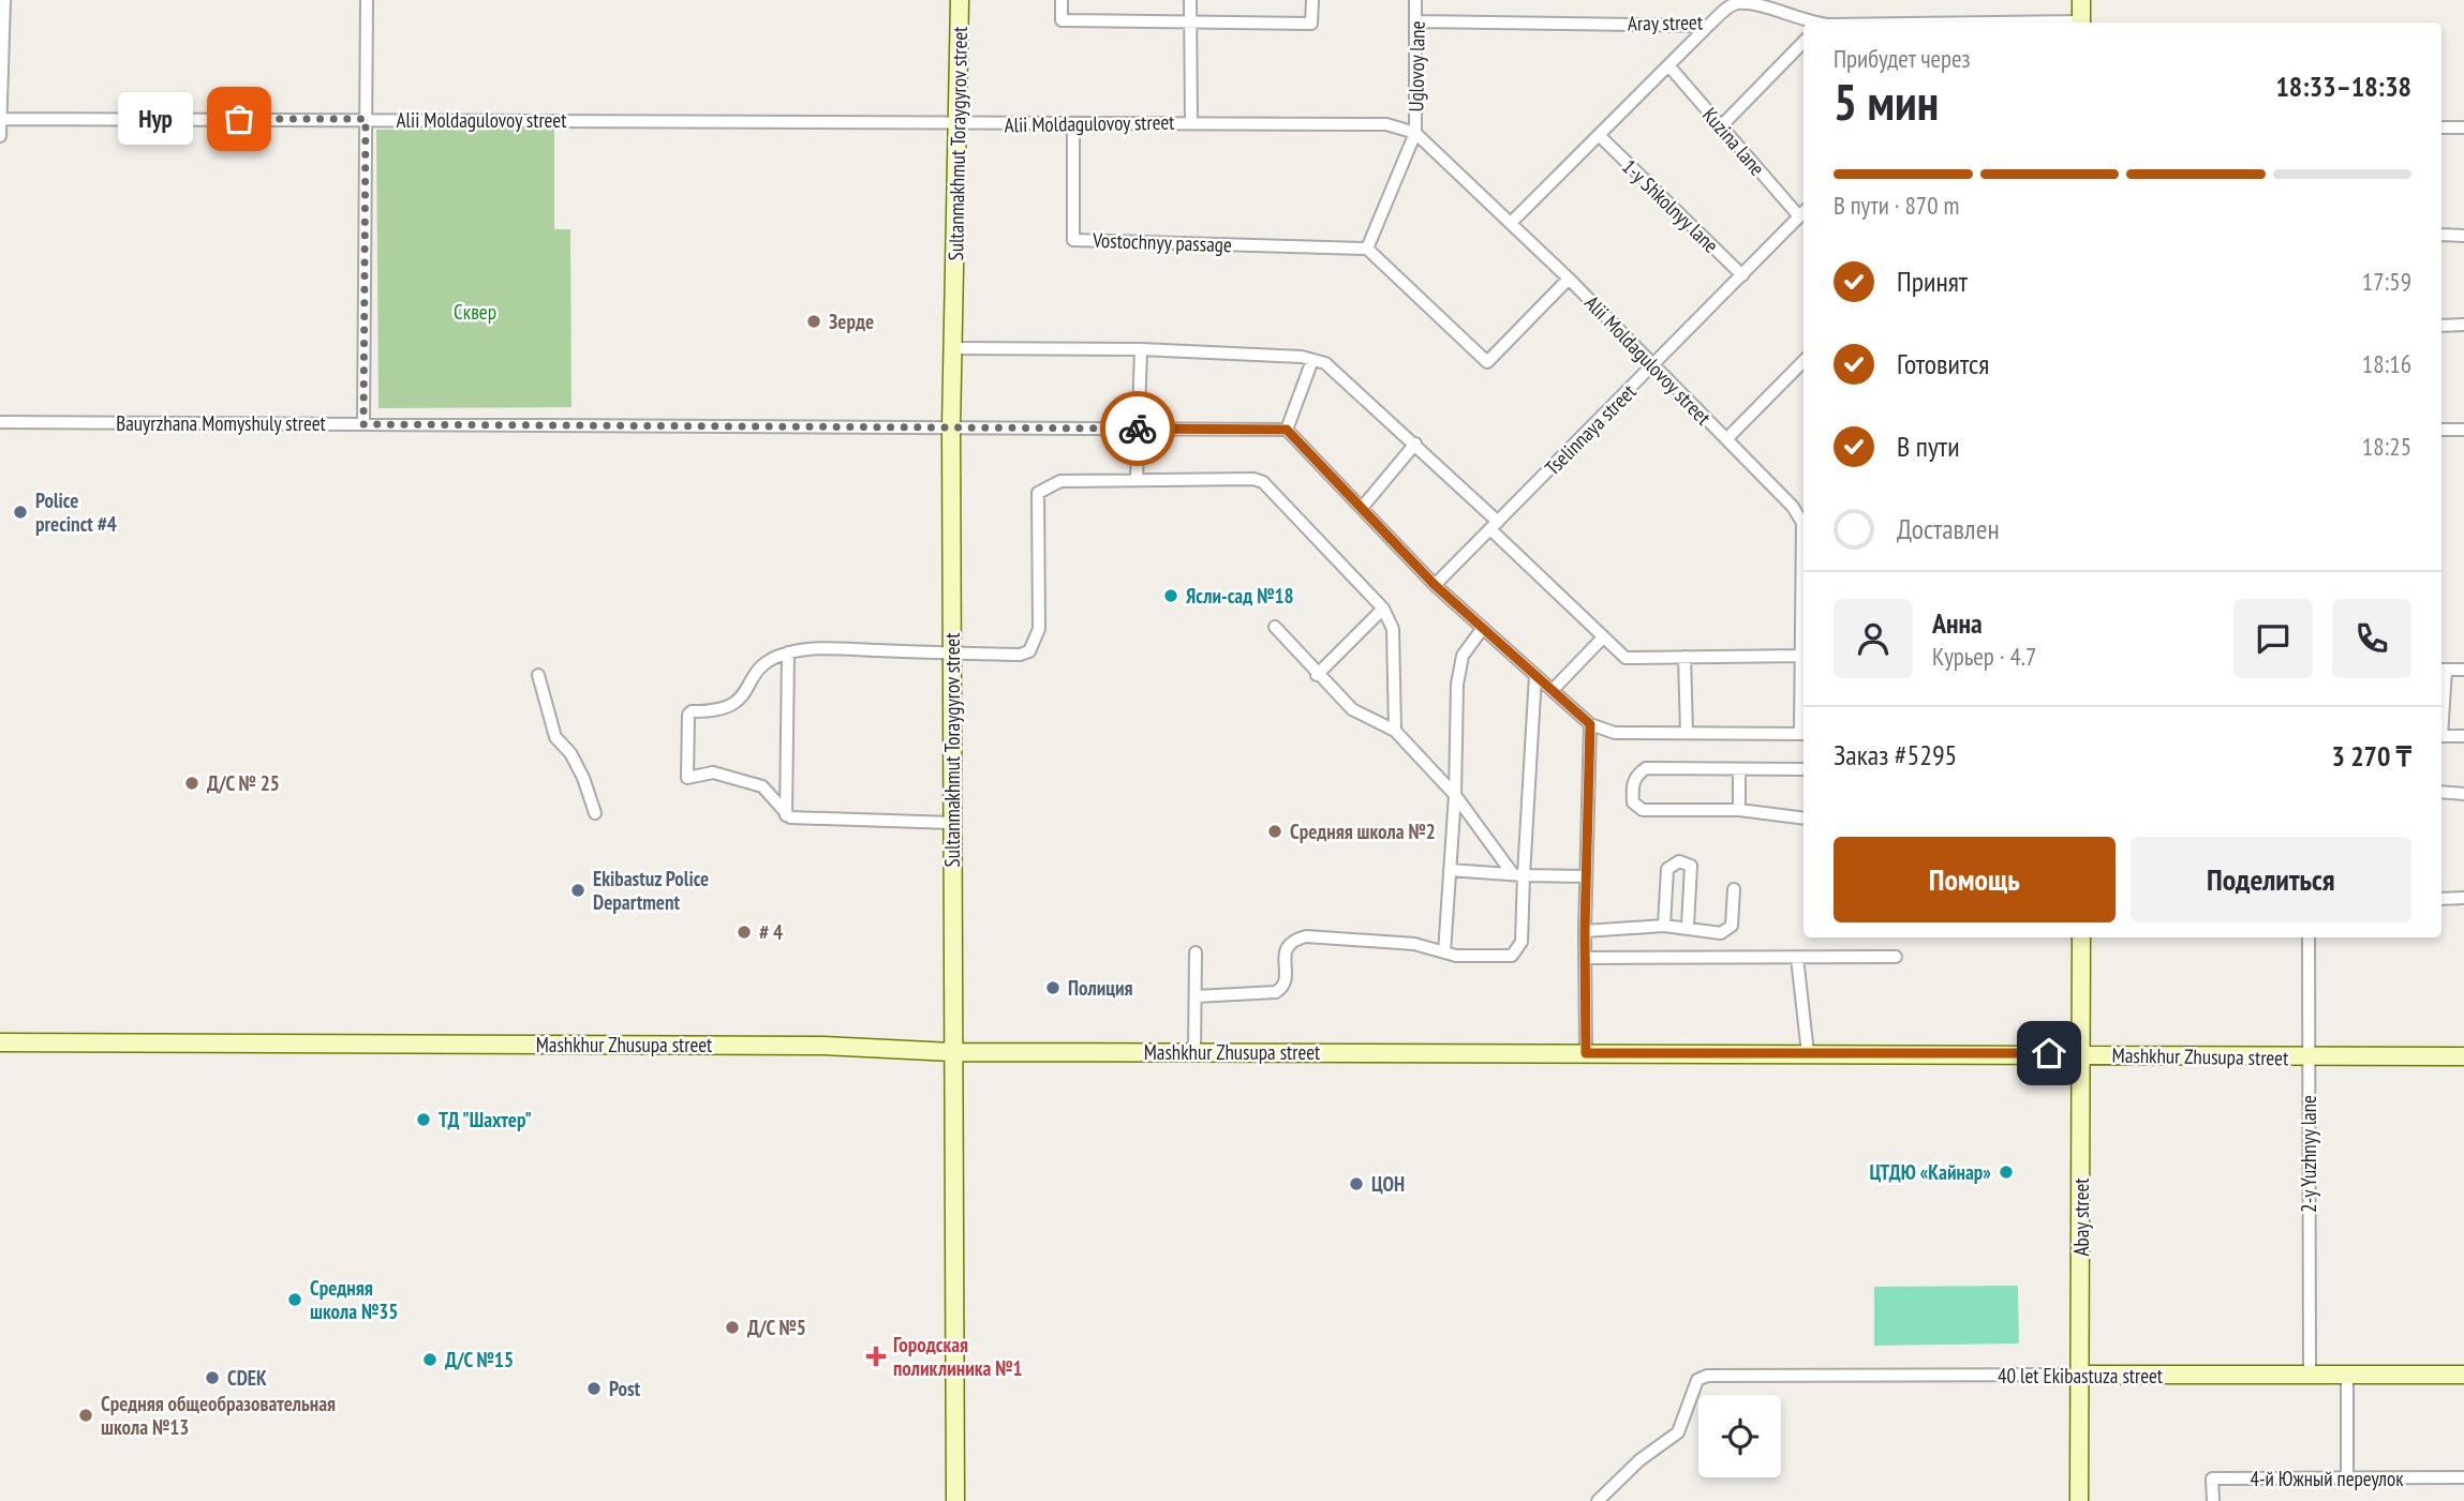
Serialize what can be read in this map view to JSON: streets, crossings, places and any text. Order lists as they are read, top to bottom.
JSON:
{
  "streets": {
    "main road": [
      "Sultanmakhmut Toraygyrov street",
      "Mashkhur Zhusupa street",
      "Abay street",
      "40 let Ekibastuza street"
    ],
    "street": [
      "Aray street",
      "Uglovoy lane",
      "Alii Moldagulovoy street",
      "Kuzina lane",
      "1-y Shkolnyy lane",
      "Vostochnyy passage",
      "Bauyrzhana Momyshuly street",
      "Tselinnaya street",
      "2-y Yuzhnyy lane",
      "4-й Южный переулок"
    ]
  },
  "crossings": [
    ["Aray street", "Uglovoy lane"],
    ["Uglovoy lane", "Alii Moldagulovoy street"],
    ["Alii Moldagulovoy street", "Sultanmakhmut Toraygyrov street"],
    ["Alii Moldagulovoy street", "Vostochnyy passage"],
    ["Alii Moldagulovoy street", "Tselinnaya street"],
    ["Kuzina lane", "Tselinnaya street"],
    ["Sultanmakhmut Toraygyrov street", "Bauyrzhana Momyshuly street"],
    ["Sultanmakhmut Toraygyrov street", "Mashkhur Zhusupa street"],
    ["1-y Shkolnyy lane", "Tselinnaya street"],
    ["Mashkhur Zhusupa street", "2-y Yuzhnyy lane"],
    ["Mashkhur Zhusupa street", "Abay street"],
    ["2-y Yuzhnyy lane", "40 let Ekibastuza street"],
    ["Abay street", "40 let Ekibastuza street"]
  ],
  "parks": ["Сквер"],
  "places": {
    "other": [
      "Нур",
      "Зерде",
      "Police precinct #4",
      "Ясли-сад №18",
      "Д/С № 25",
      "Средняя школа №2",
      "Ekibastuz Police Department",
      "# 4",
      "Полиция",
      "ТД \"Шахтер\"",
      "ЦТДЮ «Кайнар»",
      "ЦОН",
      "Средняя школа №35",
      "Д/С №5",
      "Д/С №15",
      "CDEK",
      "Post",
      "Средняя общеобразовательная школа №13"
    ],
    "health": ["Городская поликлиника №1"]
  },
  "page": {
    "heading": ["5 мин", "Прибудет через", "18:33–18:38"],
    "panel": [
      "Анна",
      "Курьер · 4.7",
      "Заказ #5295",
      "3 270 ₸"
    ],
    "bubble": "Нур",
    "bar": "В пути · 870 m",
    "list": [
      ["Принят", "17:59"],
      ["Готовится", "18:16"],
      ["В пути", "18:25"],
      "Доставлен"
    ],
    "buttons": ["Помощь", "Поделиться"]
  }
}
